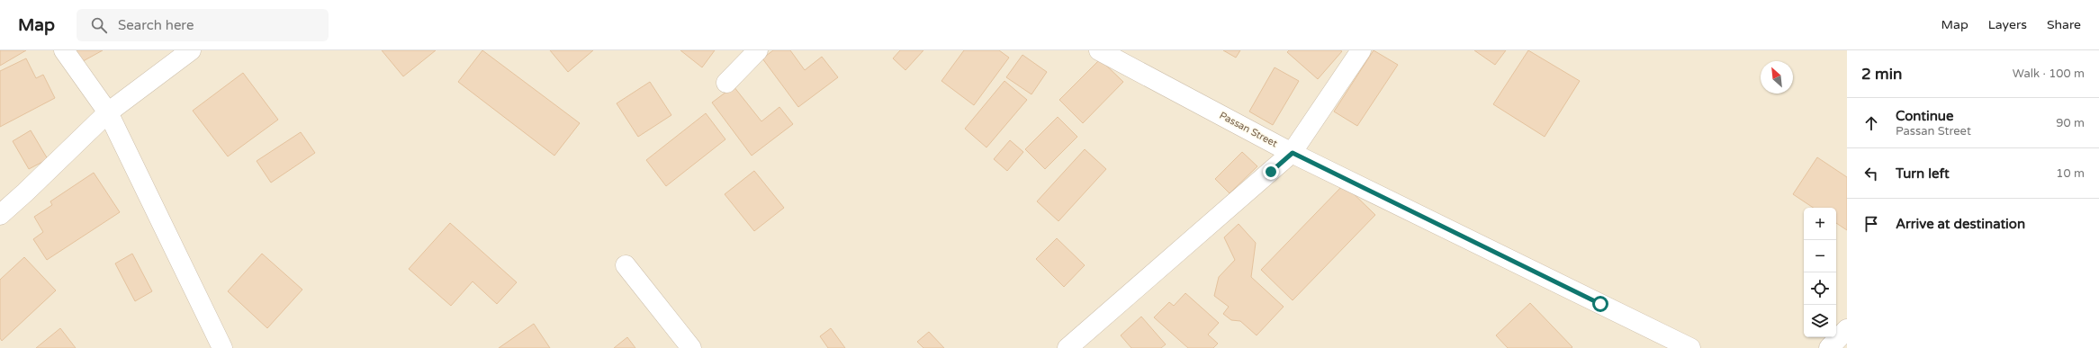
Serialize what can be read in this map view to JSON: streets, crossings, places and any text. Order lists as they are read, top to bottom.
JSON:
{
  "streets": {
    "street": ["Passan Street"]
  },
  "north": "top left",
  "page": {
    "header": "Map",
    "search": "Search here",
    "nav": ["Map", "Layers", "Share"],
    "heading": ["2 min", "Walk · 100 m"],
    "list": [
      ["Continue", "Passan Street", "90 m"],
      ["Turn left", "10 m"],
      "Arrive at destination"
    ],
    "map_buttons": ["+", "−"]
  }
}
